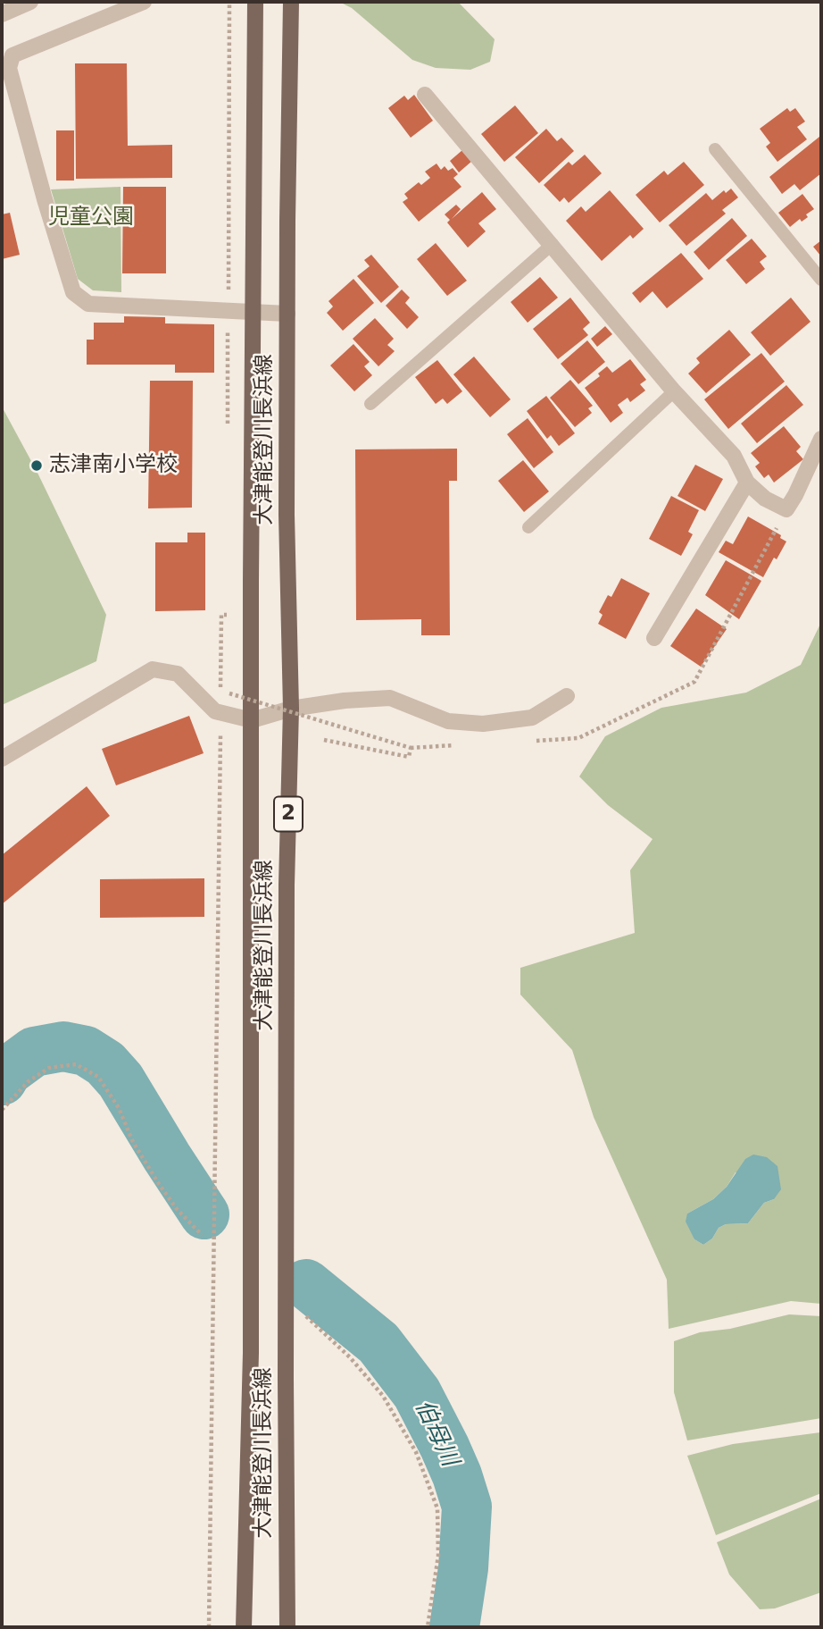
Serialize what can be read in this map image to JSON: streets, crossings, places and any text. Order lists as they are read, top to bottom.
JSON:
{
  "streets": {
    "main road": ["大津能登川長浜線", "2"]
  },
  "water": ["伯母川"],
  "parks": ["児童公園"],
  "places": ["志津南小学校"]
}
